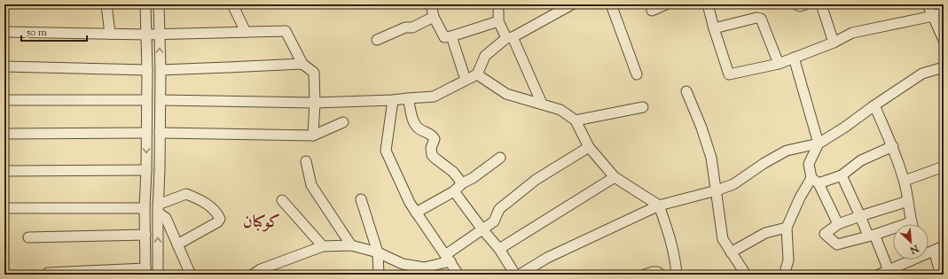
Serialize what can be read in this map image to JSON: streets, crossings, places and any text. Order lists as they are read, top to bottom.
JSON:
{
  "districts": ["كوكبان"],
  "scale_bar": "50 m",
  "north": "bottom right"
}
